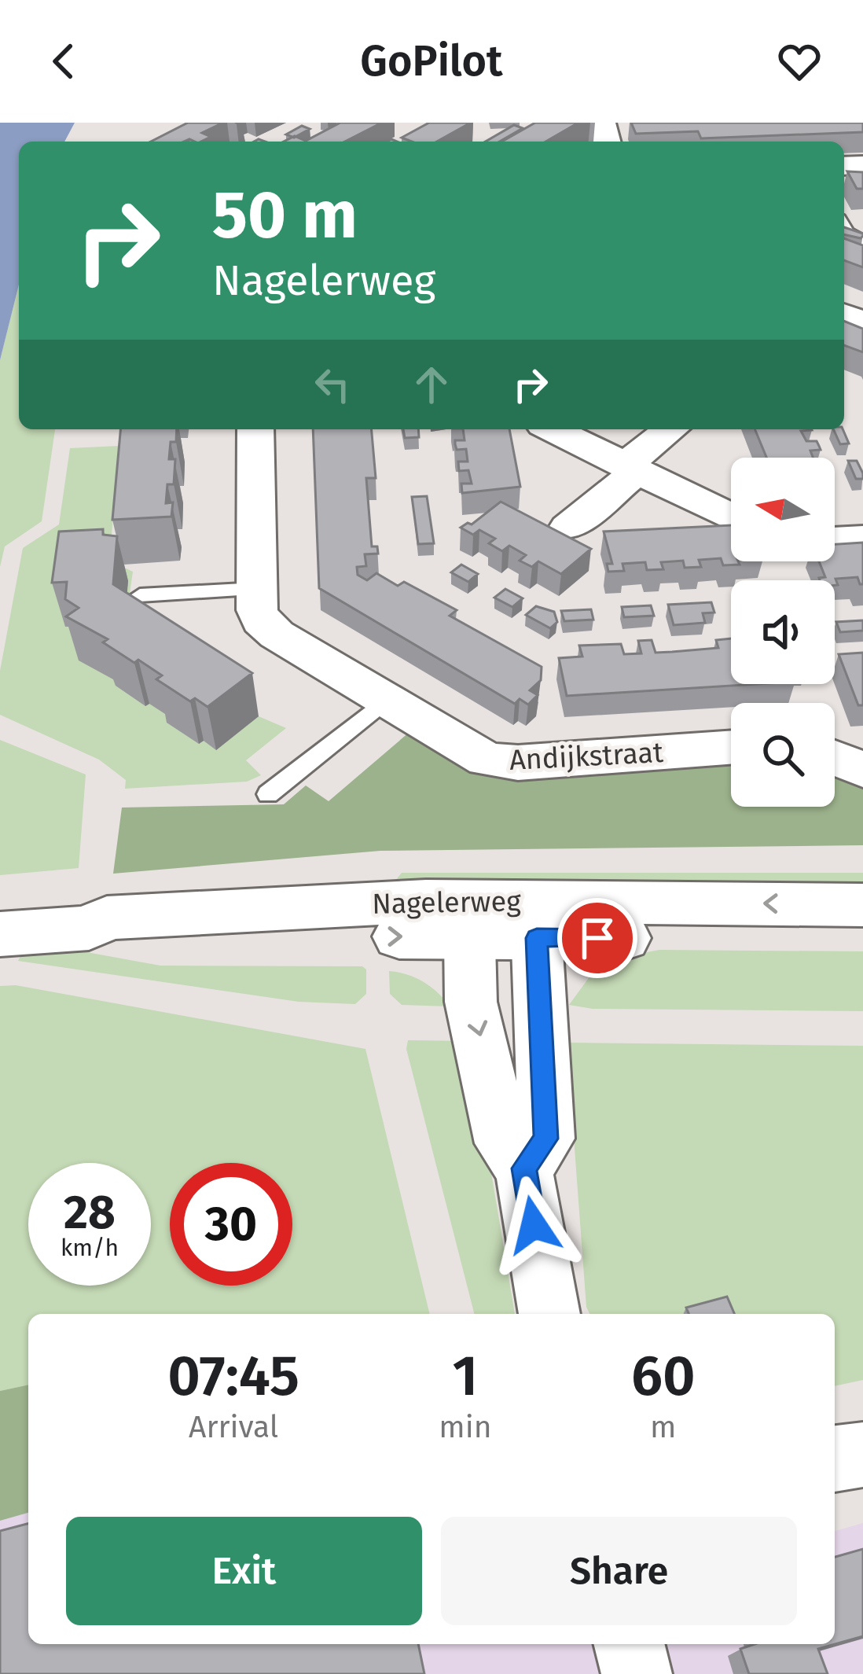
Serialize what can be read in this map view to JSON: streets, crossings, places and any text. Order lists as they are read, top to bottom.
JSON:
{
  "streets": {
    "street": ["Andijkstraat", "Nagelerweg"]
  },
  "north": "left",
  "page": {
    "header": "GoPilot",
    "turn": ["50 m", "Nagelerweg"],
    "speed": "28 km/h",
    "limit": "30",
    "eta": [
      "07:45",
      "Arrival",
      "1",
      "min",
      "60",
      "m"
    ],
    "buttons": ["Exit", "Share"]
  }
}
